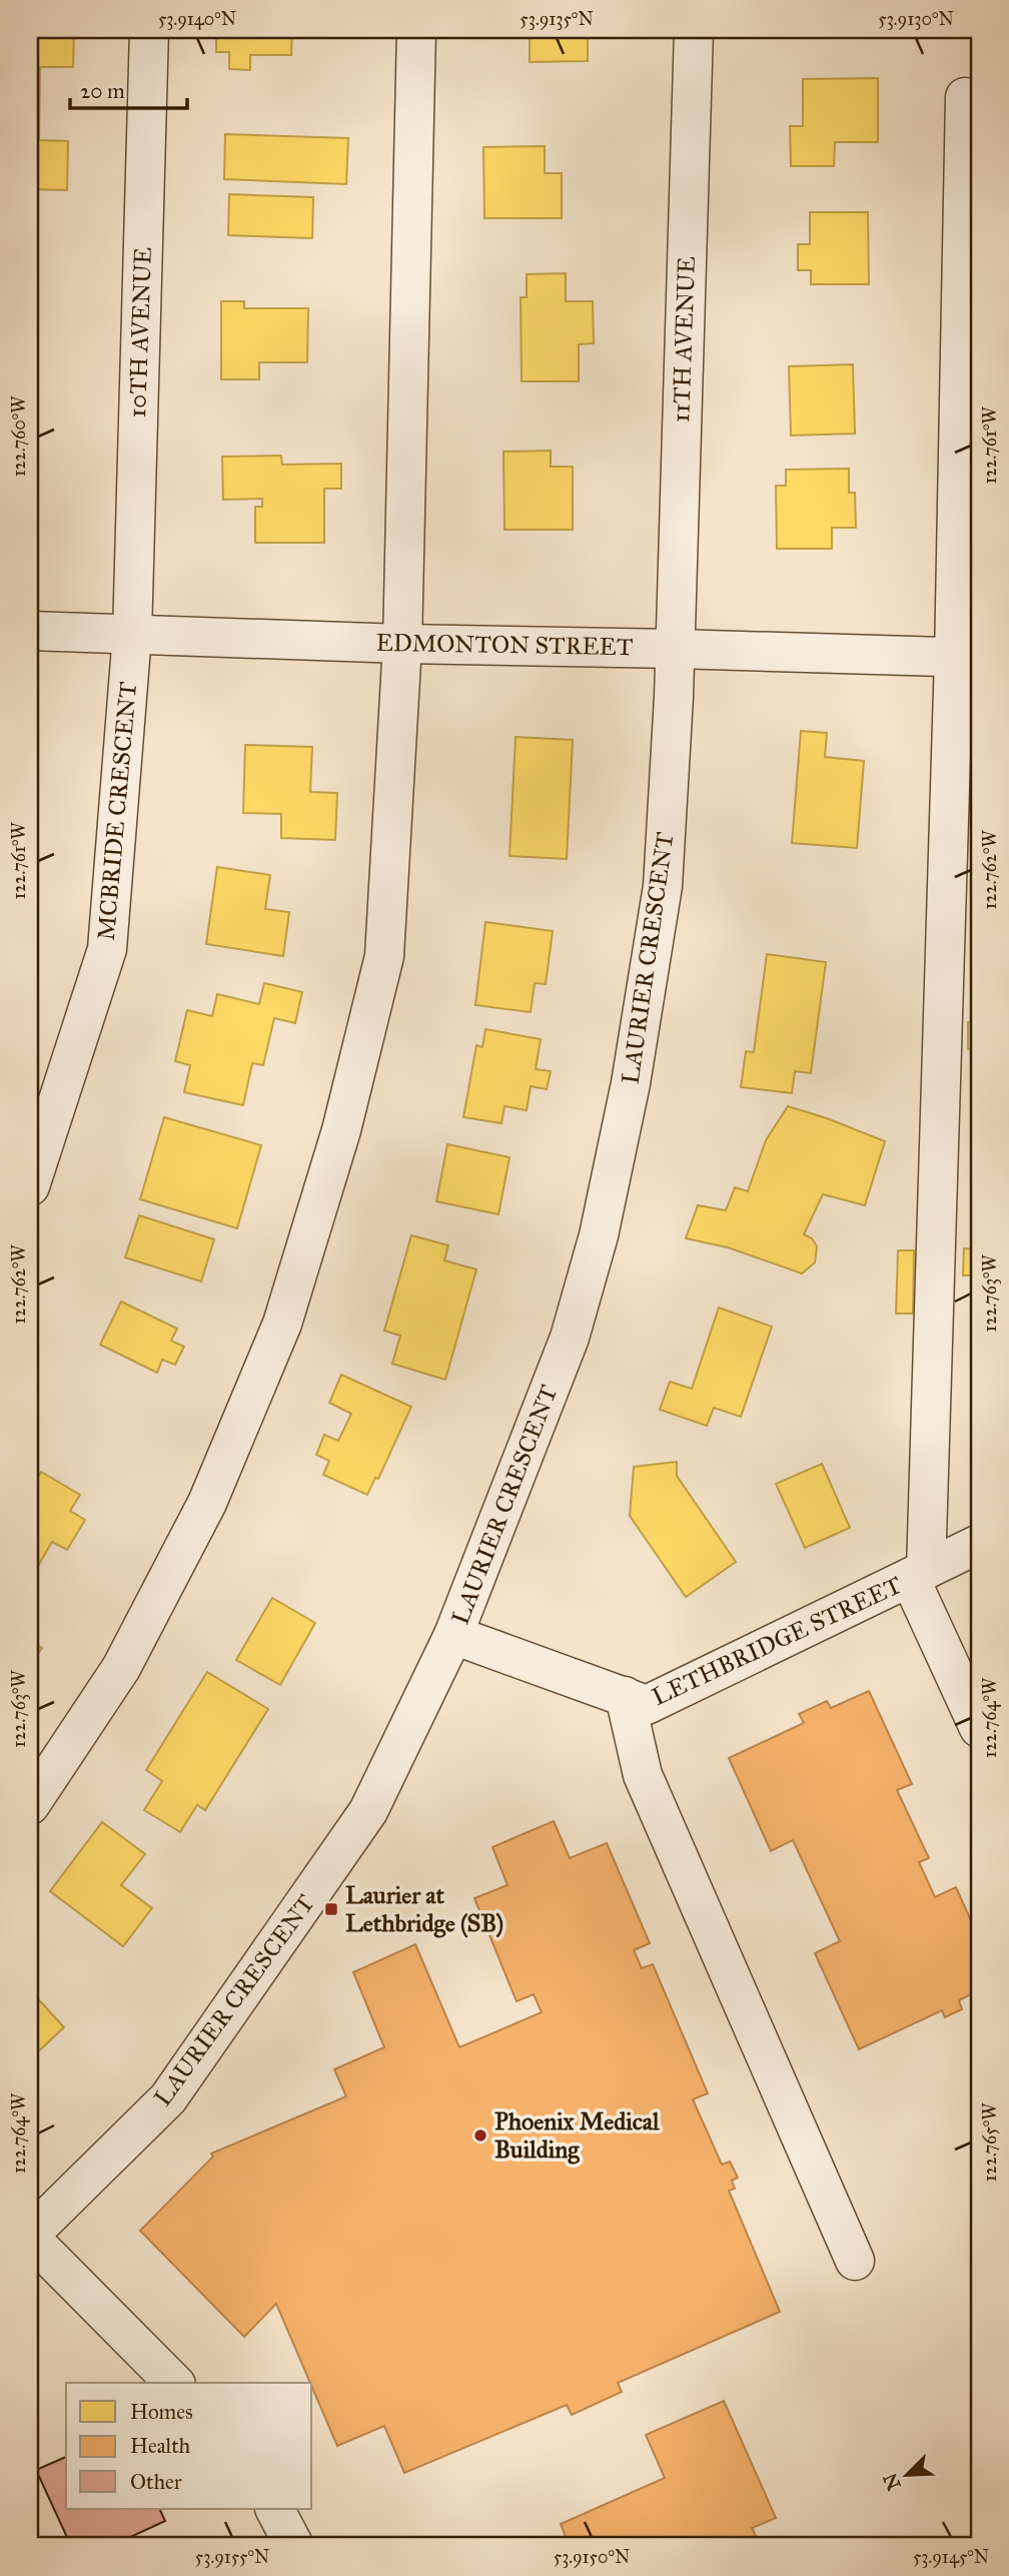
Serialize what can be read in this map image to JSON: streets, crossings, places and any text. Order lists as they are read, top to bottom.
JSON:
{
  "streets": {
    "street": [
      "10TH AVENUE",
      "11TH AVENUE",
      "EDMONTON STREET",
      "MCBRIDE CRESCENT",
      "LAURIER CRESCENT",
      "LETHBRIDGE STREET"
    ]
  },
  "crossings": [
    ["10TH AVENUE", "EDMONTON STREET"],
    ["10TH AVENUE", "MCBRIDE CRESCENT"],
    ["11TH AVENUE", "EDMONTON STREET"],
    ["11TH AVENUE", "LAURIER CRESCENT"],
    ["EDMONTON STREET", "MCBRIDE CRESCENT"],
    ["EDMONTON STREET", "LAURIER CRESCENT"],
    ["LAURIER CRESCENT", "LETHBRIDGE STREET"]
  ],
  "places": {
    "transit": ["Laurier at Lethbridge (SB)"],
    "other": ["Phoenix Medical Building"]
  },
  "legend": ["Homes", "Health", "Other"],
  "scale_bar": "20 m",
  "north": "bottom left",
  "coordinates": [
    "53.9140°N",
    "53.9135°N",
    "53.9130°N",
    "122.760°W",
    "122.761°W",
    "122.762°W",
    "122.763°W",
    "122.764°W",
    "122.765°W",
    "53.9155°N",
    "53.9150°N",
    "53.9145°N"
  ]
}
